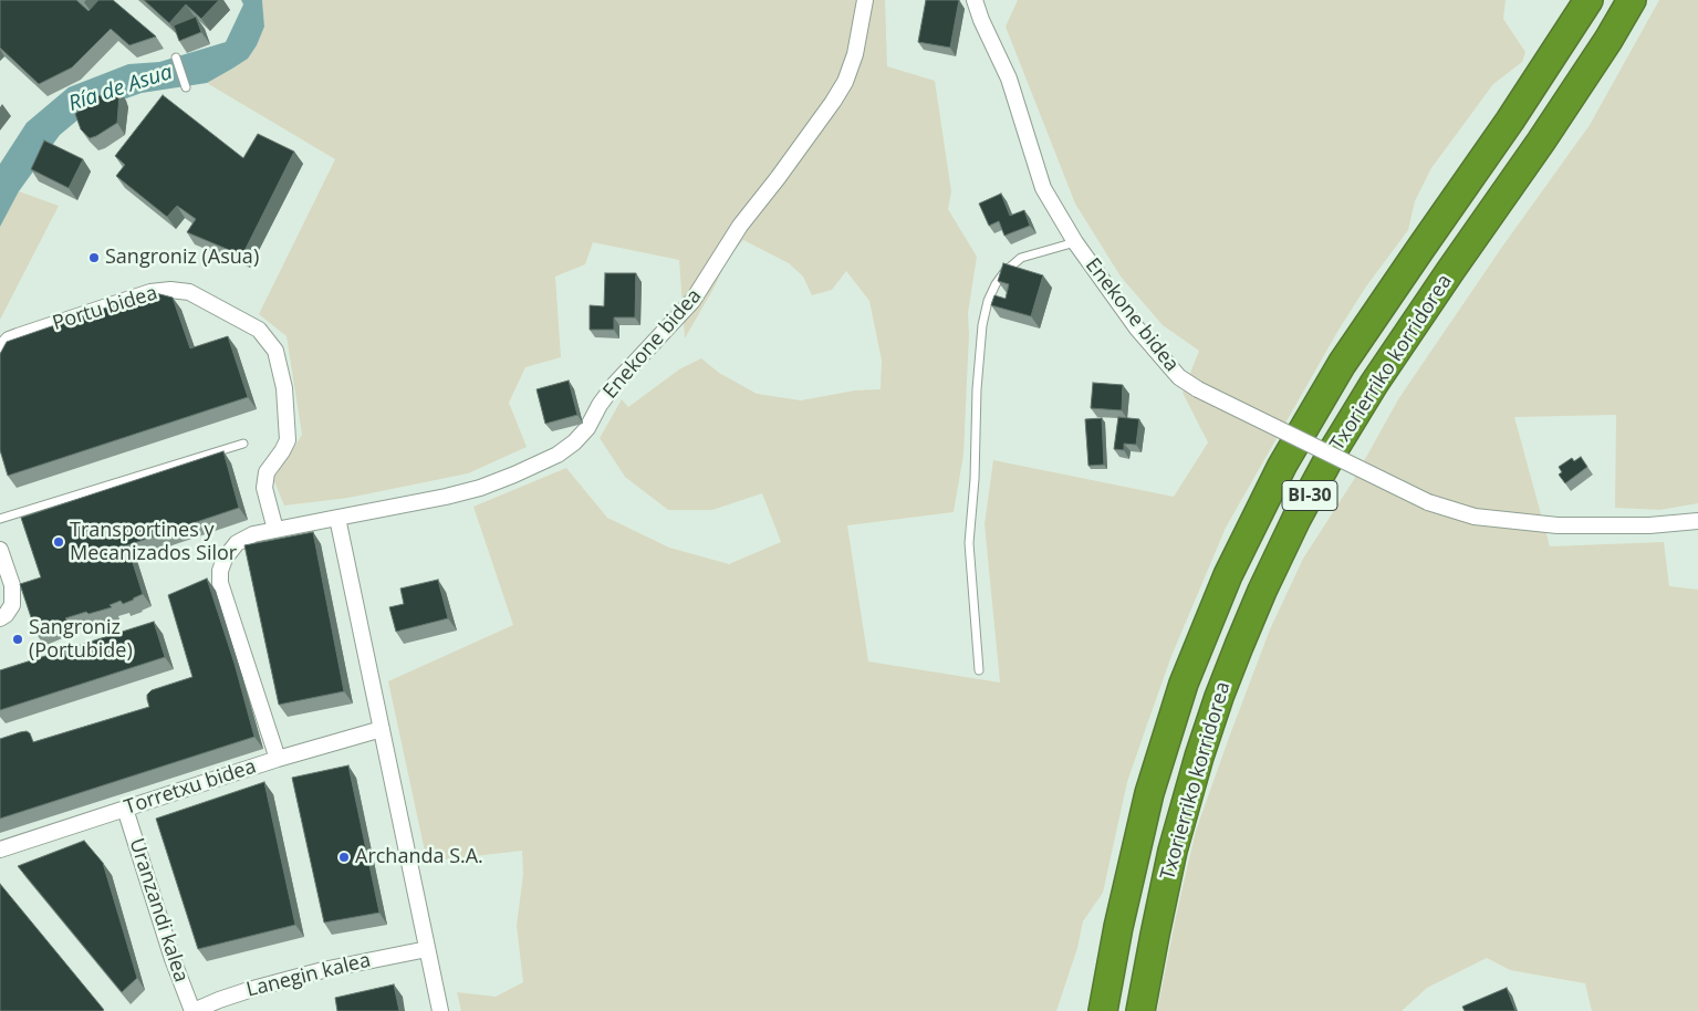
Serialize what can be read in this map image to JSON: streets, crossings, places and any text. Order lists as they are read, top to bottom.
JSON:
{
  "streets": {
    "highway": ["Txorierriko korridorea", "BI-30"],
    "street": [
      "Portu bidea",
      "Enekone bidea",
      "Torretxu bidea",
      "Uranzandi kalea",
      "Lanegin kalea"
    ]
  },
  "crossings": [
    ["Portu bidea", "Enekone bidea"],
    ["Enekone bidea", "Torretxu bidea"],
    ["Torretxu bidea", "Uranzandi kalea"],
    ["Uranzandi kalea", "Lanegin kalea"]
  ],
  "water": ["Ría de Asua"],
  "places": [
    "Sangroniz (Asua)",
    "Transportines y Mecanizados Silor",
    "Sangroniz (Portubide)",
    "Archanda S.A."
  ]
}
